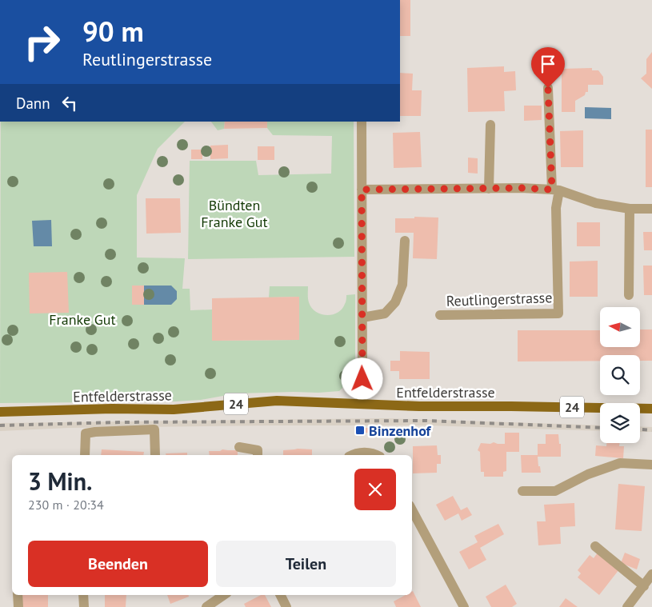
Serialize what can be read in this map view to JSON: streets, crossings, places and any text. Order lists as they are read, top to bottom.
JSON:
{
  "streets": {
    "main road": ["Entfelderstrasse", "24"],
    "street": ["Reutlingerstrasse"]
  },
  "parks": ["Bündten Franke Gut", "Franke Gut"],
  "places": {
    "transit": ["Binzenhof"]
  },
  "north": "left",
  "page": {
    "turn": ["90 m", "Reutlingerstrasse"],
    "then": "Dann",
    "heading": ["3 Min.", "230 m · 20:34"],
    "buttons": ["Beenden", "Teilen"]
  }
}
